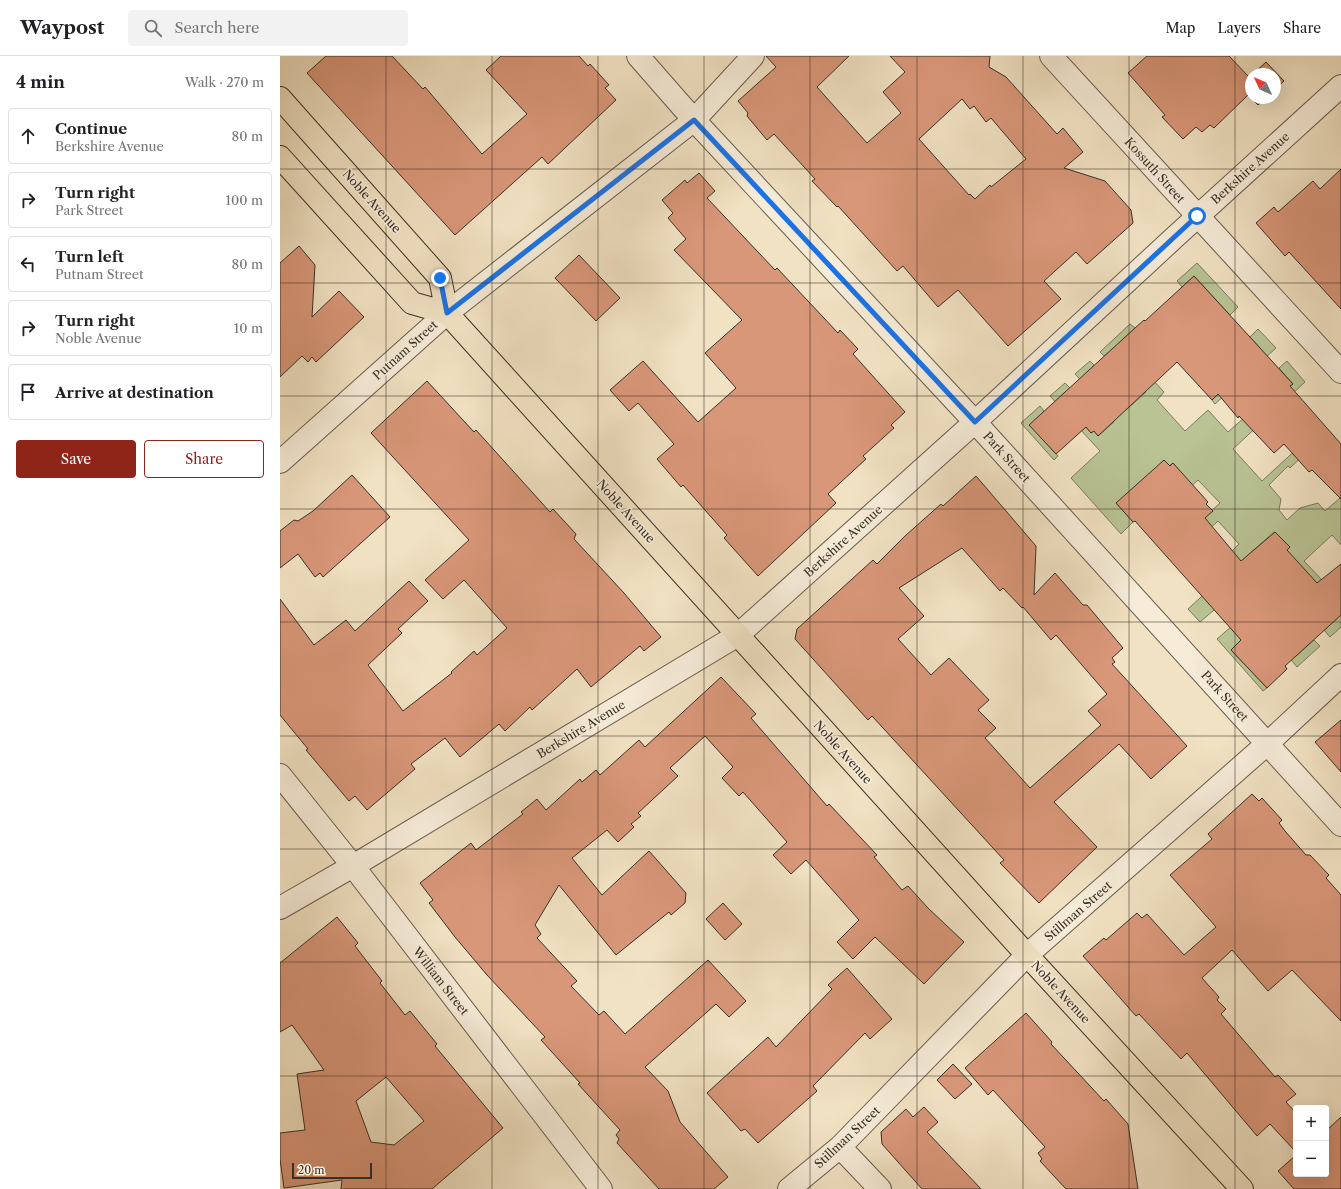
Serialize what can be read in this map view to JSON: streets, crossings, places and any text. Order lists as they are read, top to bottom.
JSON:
{
  "streets": {
    "main road": ["Noble Avenue"],
    "street": [
      "Berkshire Avenue",
      "Kossuth Street",
      "Putnam Street",
      "Park Street",
      "Stillman Street",
      "William Street"
    ]
  },
  "crossings": [
    ["Berkshire Avenue", "Kossuth Street"],
    ["Berkshire Avenue", "Noble Avenue"],
    ["Berkshire Avenue", "Park Street"],
    ["Berkshire Avenue", "William Street"],
    ["Noble Avenue", "Putnam Street"],
    ["Noble Avenue", "Stillman Street"],
    ["Putnam Street", "Park Street"],
    ["Park Street", "Stillman Street"]
  ],
  "scale_bar": "20 m",
  "north": "top left",
  "page": {
    "header": "Waypost",
    "search": "Search here",
    "nav": ["Map", "Layers", "Share"],
    "heading": ["4 min", "Walk · 270 m"],
    "list": [
      ["Continue", "Berkshire Avenue", "80 m"],
      ["Turn right", "Park Street", "100 m"],
      ["Turn left", "Putnam Street", "80 m"],
      ["Turn right", "Noble Avenue", "10 m"],
      "Arrive at destination"
    ],
    "buttons": ["Save", "Share"],
    "map_buttons": ["+", "−"],
    "scale": "20 m"
  }
}
